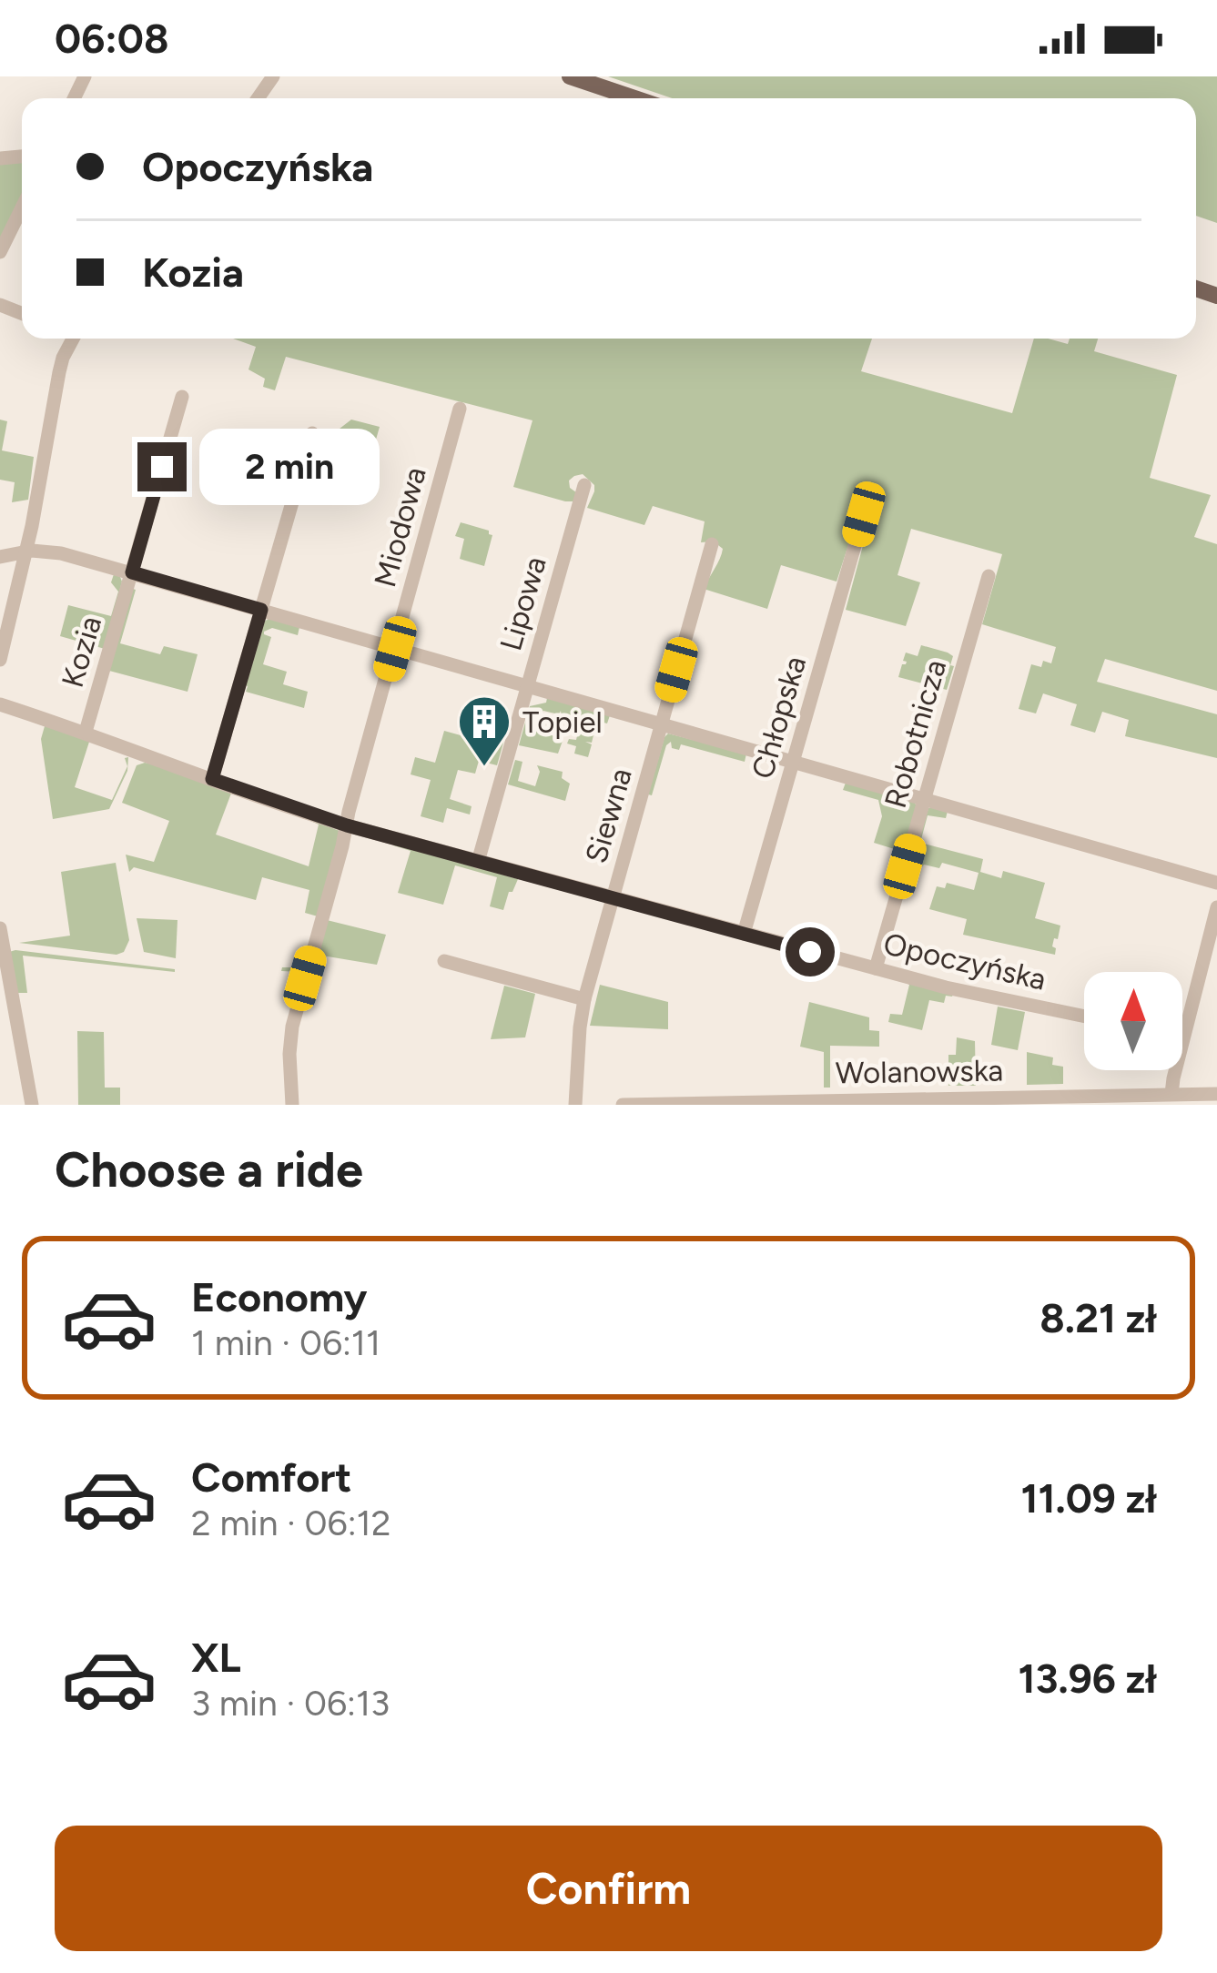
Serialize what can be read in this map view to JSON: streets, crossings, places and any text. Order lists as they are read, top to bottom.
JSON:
{
  "streets": {
    "street": [
      "Miodowa",
      "Lipowa",
      "Kozia",
      "Chłopska",
      "Robotnicza",
      "Siewna",
      "Opoczyńska",
      "Wolanowska"
    ]
  },
  "crossings": [
    ["Miodowa", "Opoczyńska"],
    ["Lipowa", "Opoczyńska"],
    ["Kozia", "Opoczyńska"],
    ["Chłopska", "Opoczyńska"],
    ["Robotnicza", "Opoczyńska"],
    ["Siewna", "Opoczyńska"]
  ],
  "places": {
    "building": ["Topiel"]
  },
  "north": "top",
  "page": {
    "status": "06:08",
    "banner": ["Opoczyńska", "Kozia"],
    "bubble": "2 min",
    "heading": "Choose a ride",
    "list": [
      {
        "name": "Economy",
        "note": "1 min · 06:11",
        "value": "8.21 zł"
      },
      {
        "name": "Comfort",
        "note": "2 min · 06:12",
        "value": "11.09 zł"
      },
      {
        "name": "XL",
        "note": "3 min · 06:13",
        "value": "13.96 zł"
      }
    ],
    "buttons": "Confirm"
  }
}
